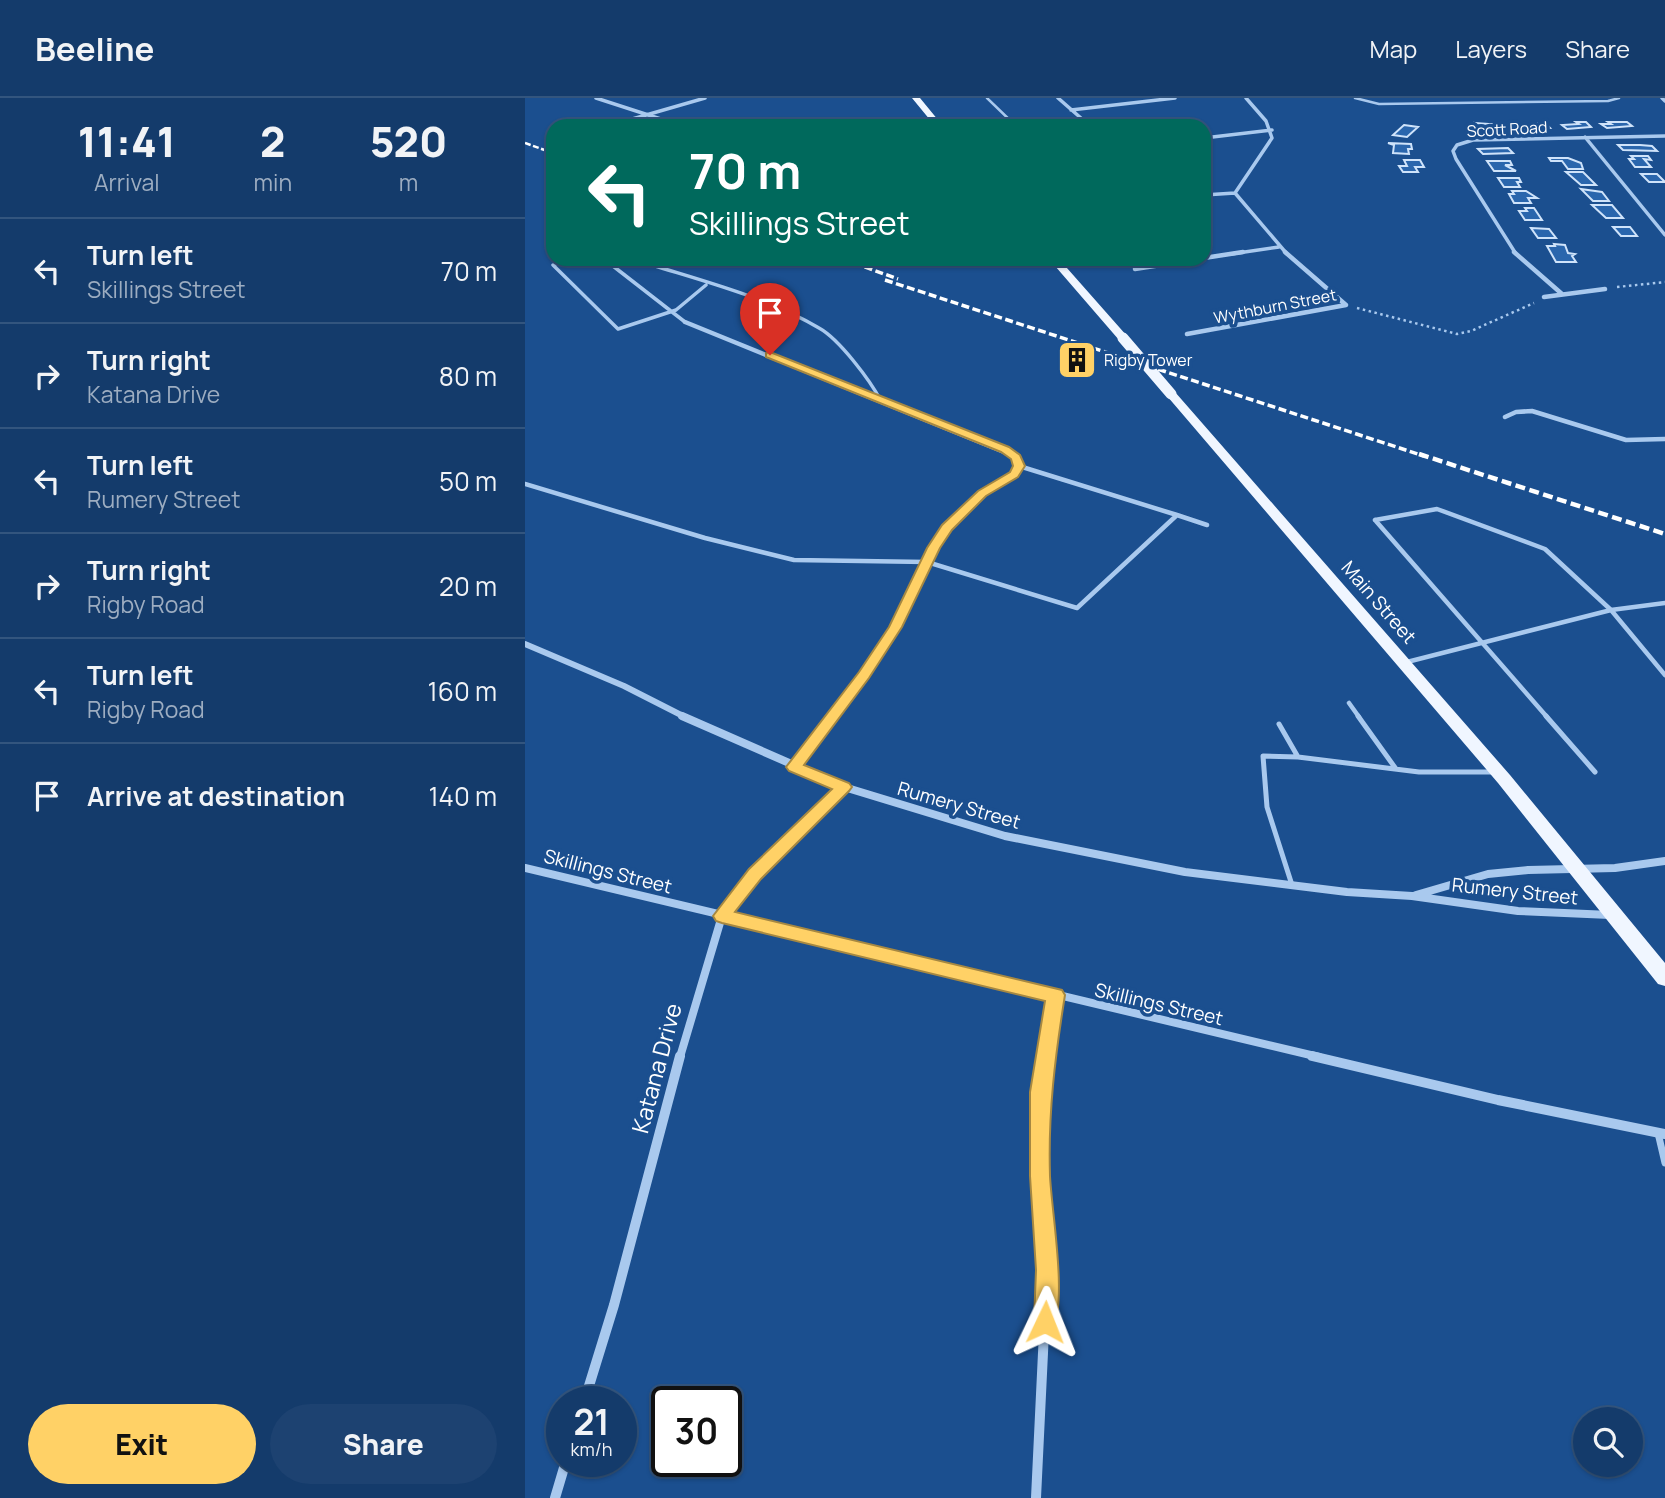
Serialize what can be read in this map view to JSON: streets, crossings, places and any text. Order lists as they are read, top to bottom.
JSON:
{
  "streets": {
    "main road": ["Main Street"],
    "street": [
      "Scott Road",
      "Wythburn Street",
      "Rumery Street",
      "Skillings Street",
      "Katana Drive"
    ]
  },
  "crossings": [
    ["Main Street", "Rumery Street"],
    ["Rumery Street", "Katana Drive"],
    ["Skillings Street", "Katana Drive"]
  ],
  "places": {
    "building": ["Rigby Tower"]
  },
  "page": {
    "header": "Beeline",
    "nav": ["Map", "Layers", "Share"],
    "eta": [
      "11:41",
      "Arrival",
      "2",
      "min",
      "520",
      "m"
    ],
    "turn": ["70 m", "Skillings Street"],
    "list": [
      {
        "name": "Turn left",
        "note": "Skillings Street",
        "value": "70 m"
      },
      {
        "name": "Turn right",
        "note": "Katana Drive",
        "value": "80 m"
      },
      {
        "name": "Turn left",
        "note": "Rumery Street",
        "value": "50 m"
      },
      {
        "name": "Turn right",
        "note": "Rigby Road",
        "value": "20 m"
      },
      {
        "name": "Turn left",
        "note": "Rigby Road",
        "value": "160 m"
      },
      {
        "name": "Arrive at destination",
        "value": "140 m"
      }
    ],
    "speed": "21 km/h",
    "limit": "30",
    "buttons": ["Exit", "Share"]
  }
}
